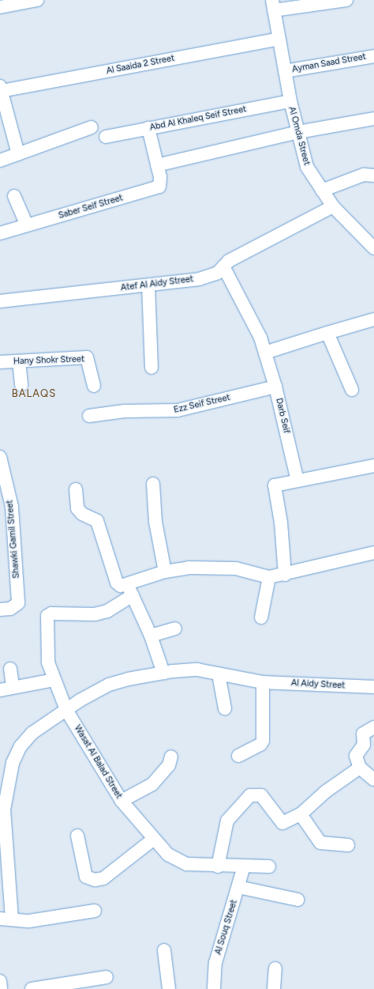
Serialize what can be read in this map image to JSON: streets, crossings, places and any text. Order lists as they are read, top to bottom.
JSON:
{
  "streets": {
    "street": [
      "Ayman Saad Street",
      "Al Saaida 2 Street",
      "Abd Al Khaleq Seif Street",
      "Al Omda Street",
      "Saber Seif Street",
      "Atef Al Aidy Street",
      "Hany Shokr Street",
      "Ezz Seif Street",
      "Darb Seif",
      "Shawki Gamil Street",
      "Al Aidy Street",
      "Wasat Al Balad Street",
      "Al Souq Street"
    ]
  },
  "crossings": [
    ["Ayman Saad Street", "Al Omda Street"],
    ["Al Saaida 2 Street", "Al Omda Street"],
    ["Abd Al Khaleq Seif Street", "Al Omda Street"],
    ["Abd Al Khaleq Seif Street", "Saber Seif Street"],
    ["Al Omda Street", "Atef Al Aidy Street"],
    ["Atef Al Aidy Street", "Darb Seif"],
    ["Ezz Seif Street", "Darb Seif"],
    ["Al Aidy Street", "Wasat Al Balad Street"],
    ["Wasat Al Balad Street", "Al Souq Street"]
  ],
  "districts": ["BALAQS"]
}
